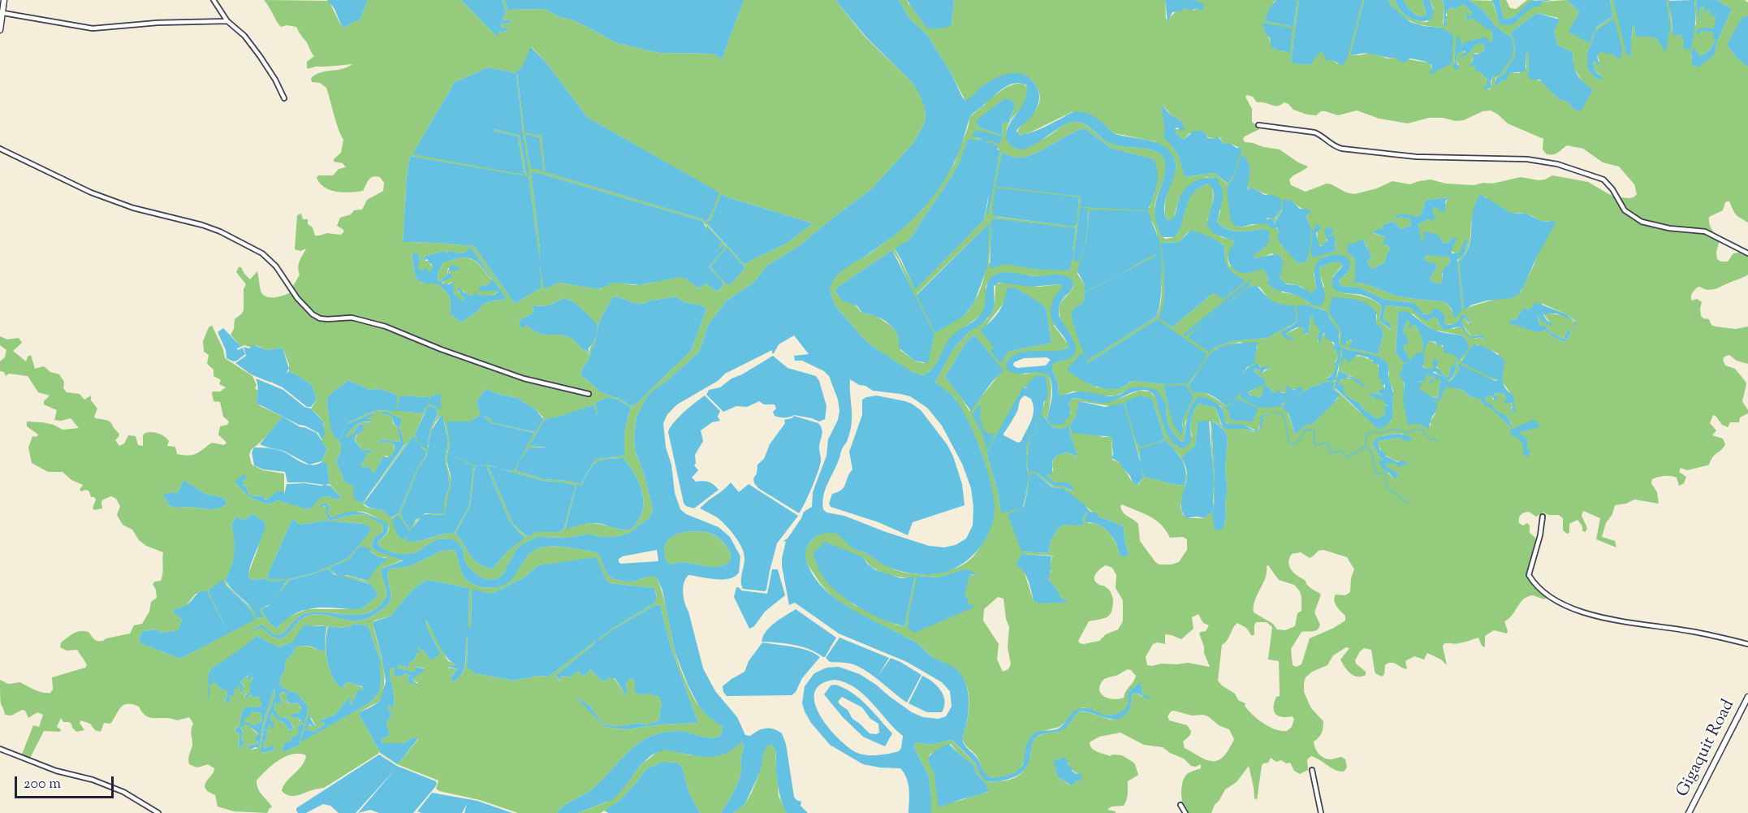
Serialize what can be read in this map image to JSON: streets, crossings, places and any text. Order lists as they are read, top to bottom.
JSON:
{
  "streets": {
    "main road": ["Gigaquit Road"]
  },
  "scale_bar": "200 m"
}
